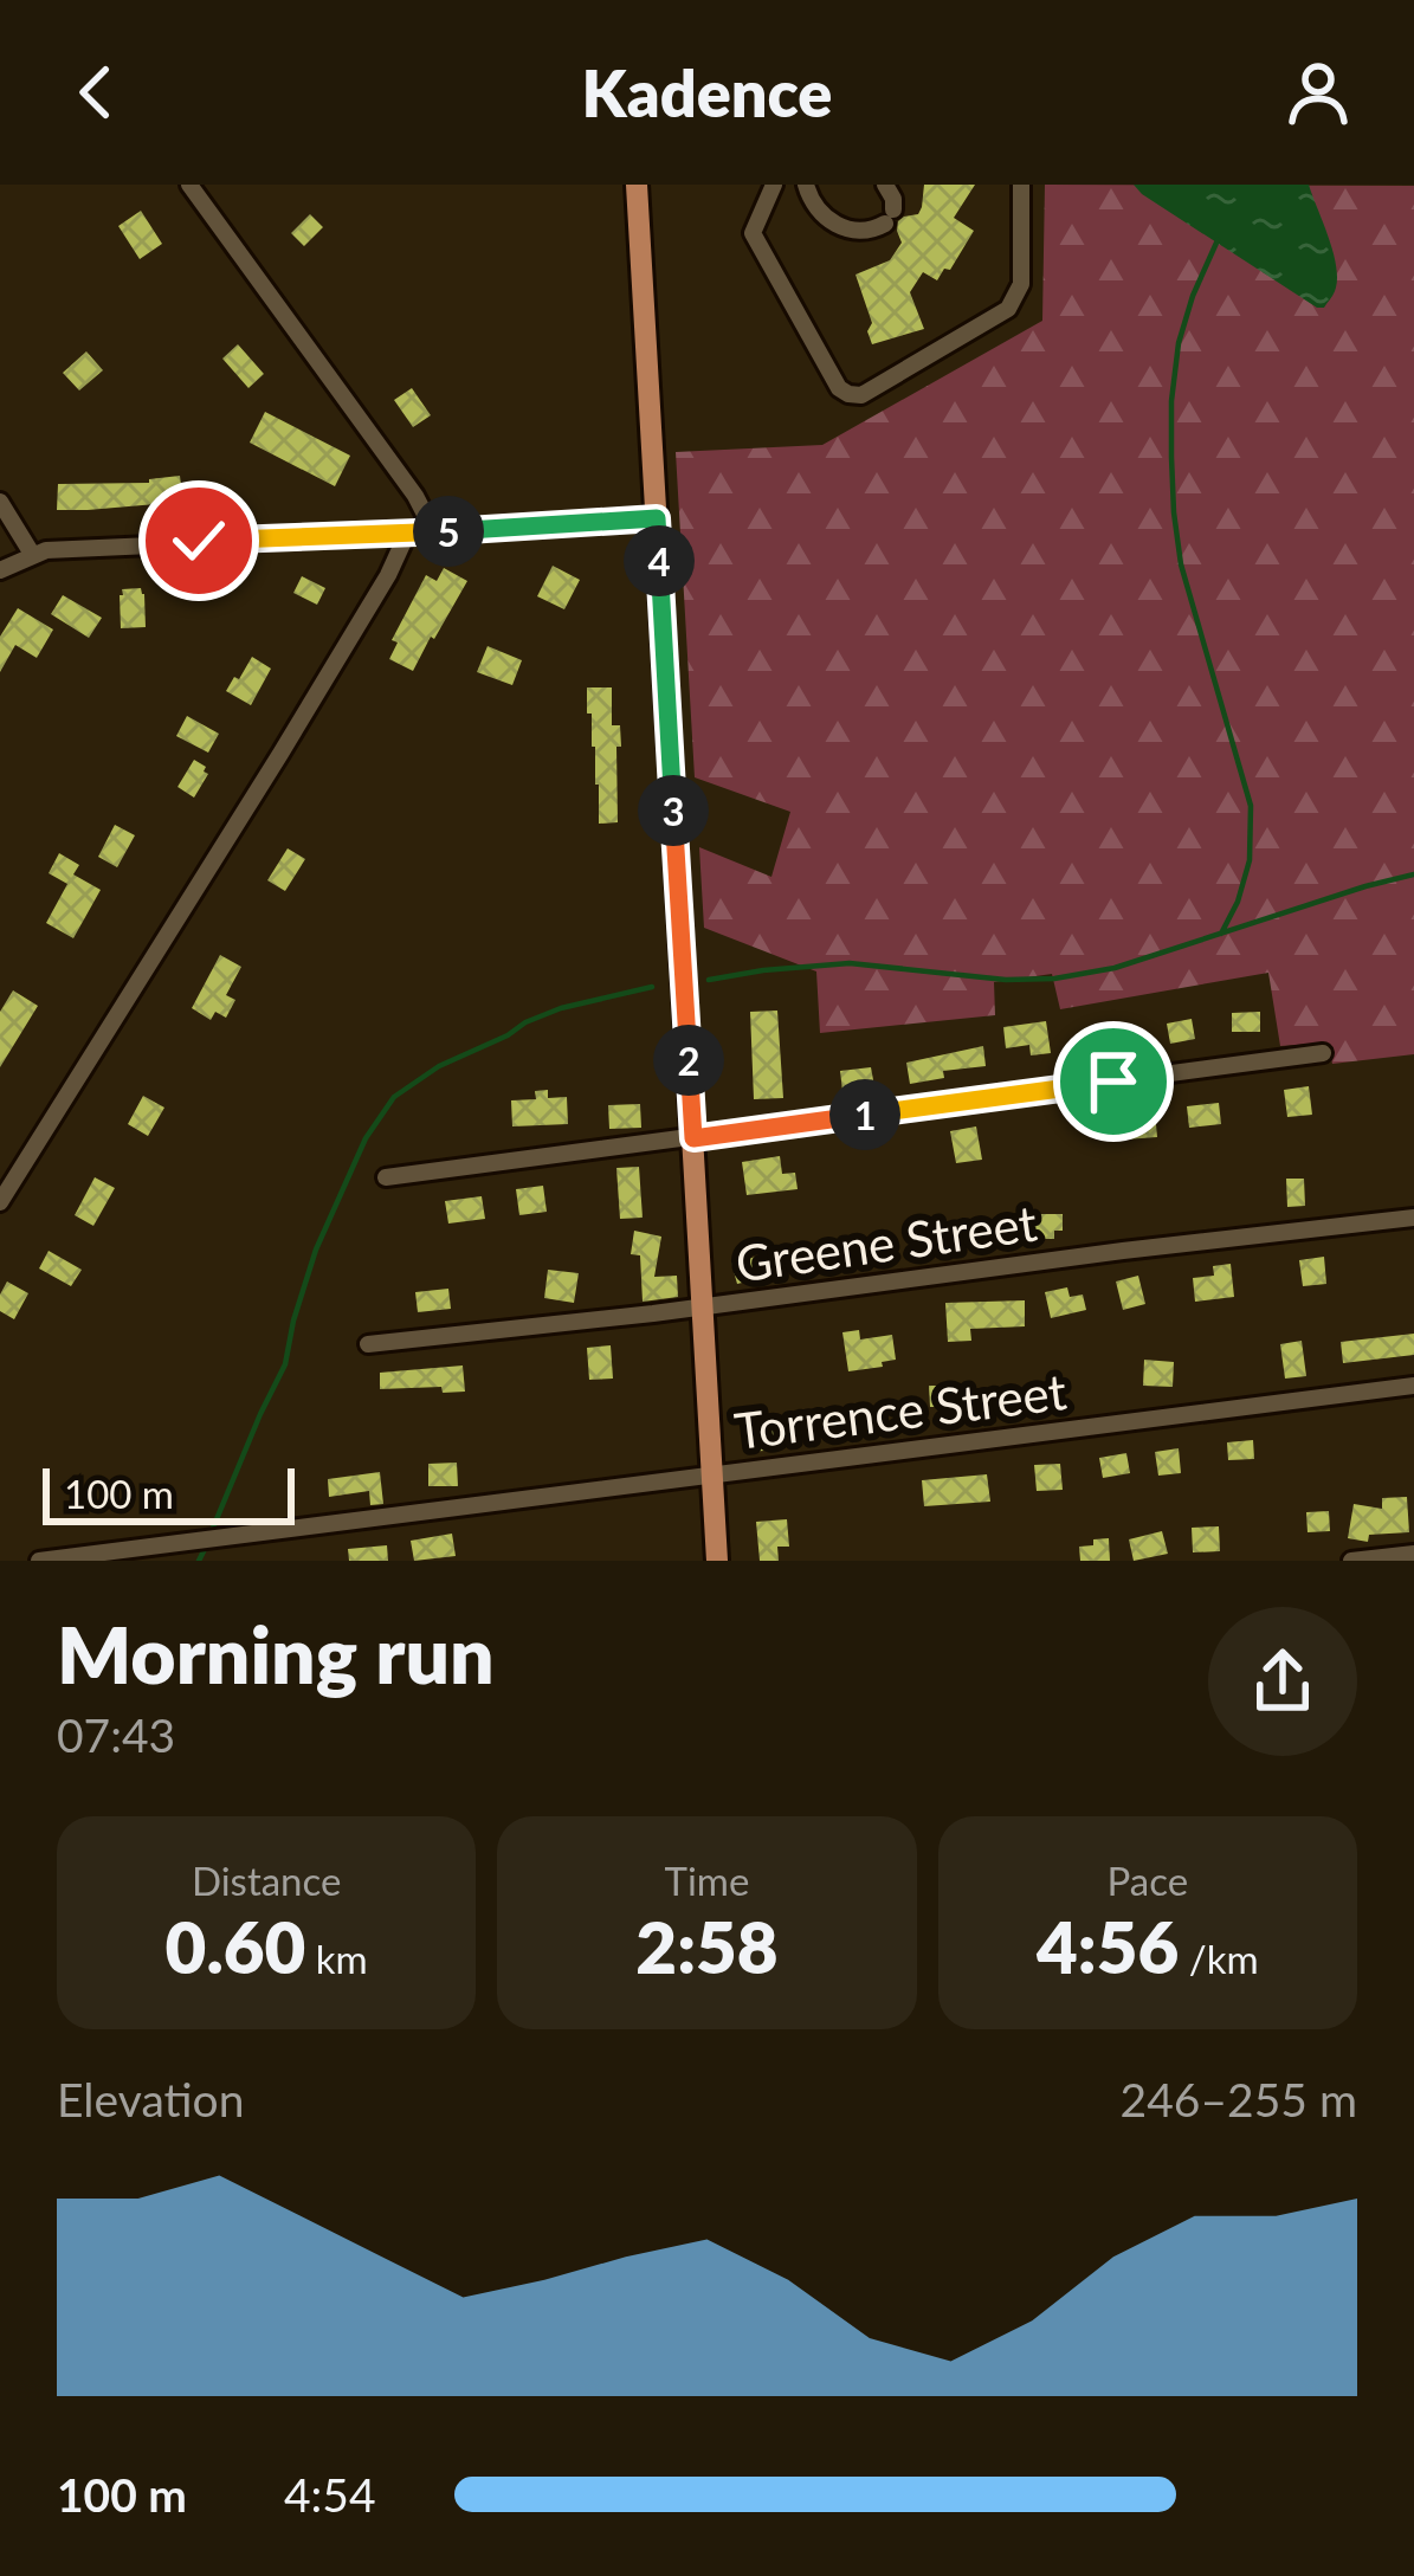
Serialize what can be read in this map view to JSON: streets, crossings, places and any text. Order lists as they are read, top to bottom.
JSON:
{
  "streets": {
    "street": ["Greene Street", "Torrence Street"]
  },
  "scale_bar": "100 m",
  "page": {
    "header": "Kadence",
    "pins": [
      "5",
      "4",
      "3",
      "2",
      "1"
    ],
    "scale": "100 m",
    "heading": ["Morning run", "07:43"],
    "stats": [
      ["Distance", "0.60 km"],
      ["Time", "2:58"],
      ["Pace", "4:56 /km"]
    ],
    "chart": ["Elevation", "246–255 m"],
    "list": [
      {
        "name": "100 m",
        "note": "4:54"
      }
    ]
  }
}
